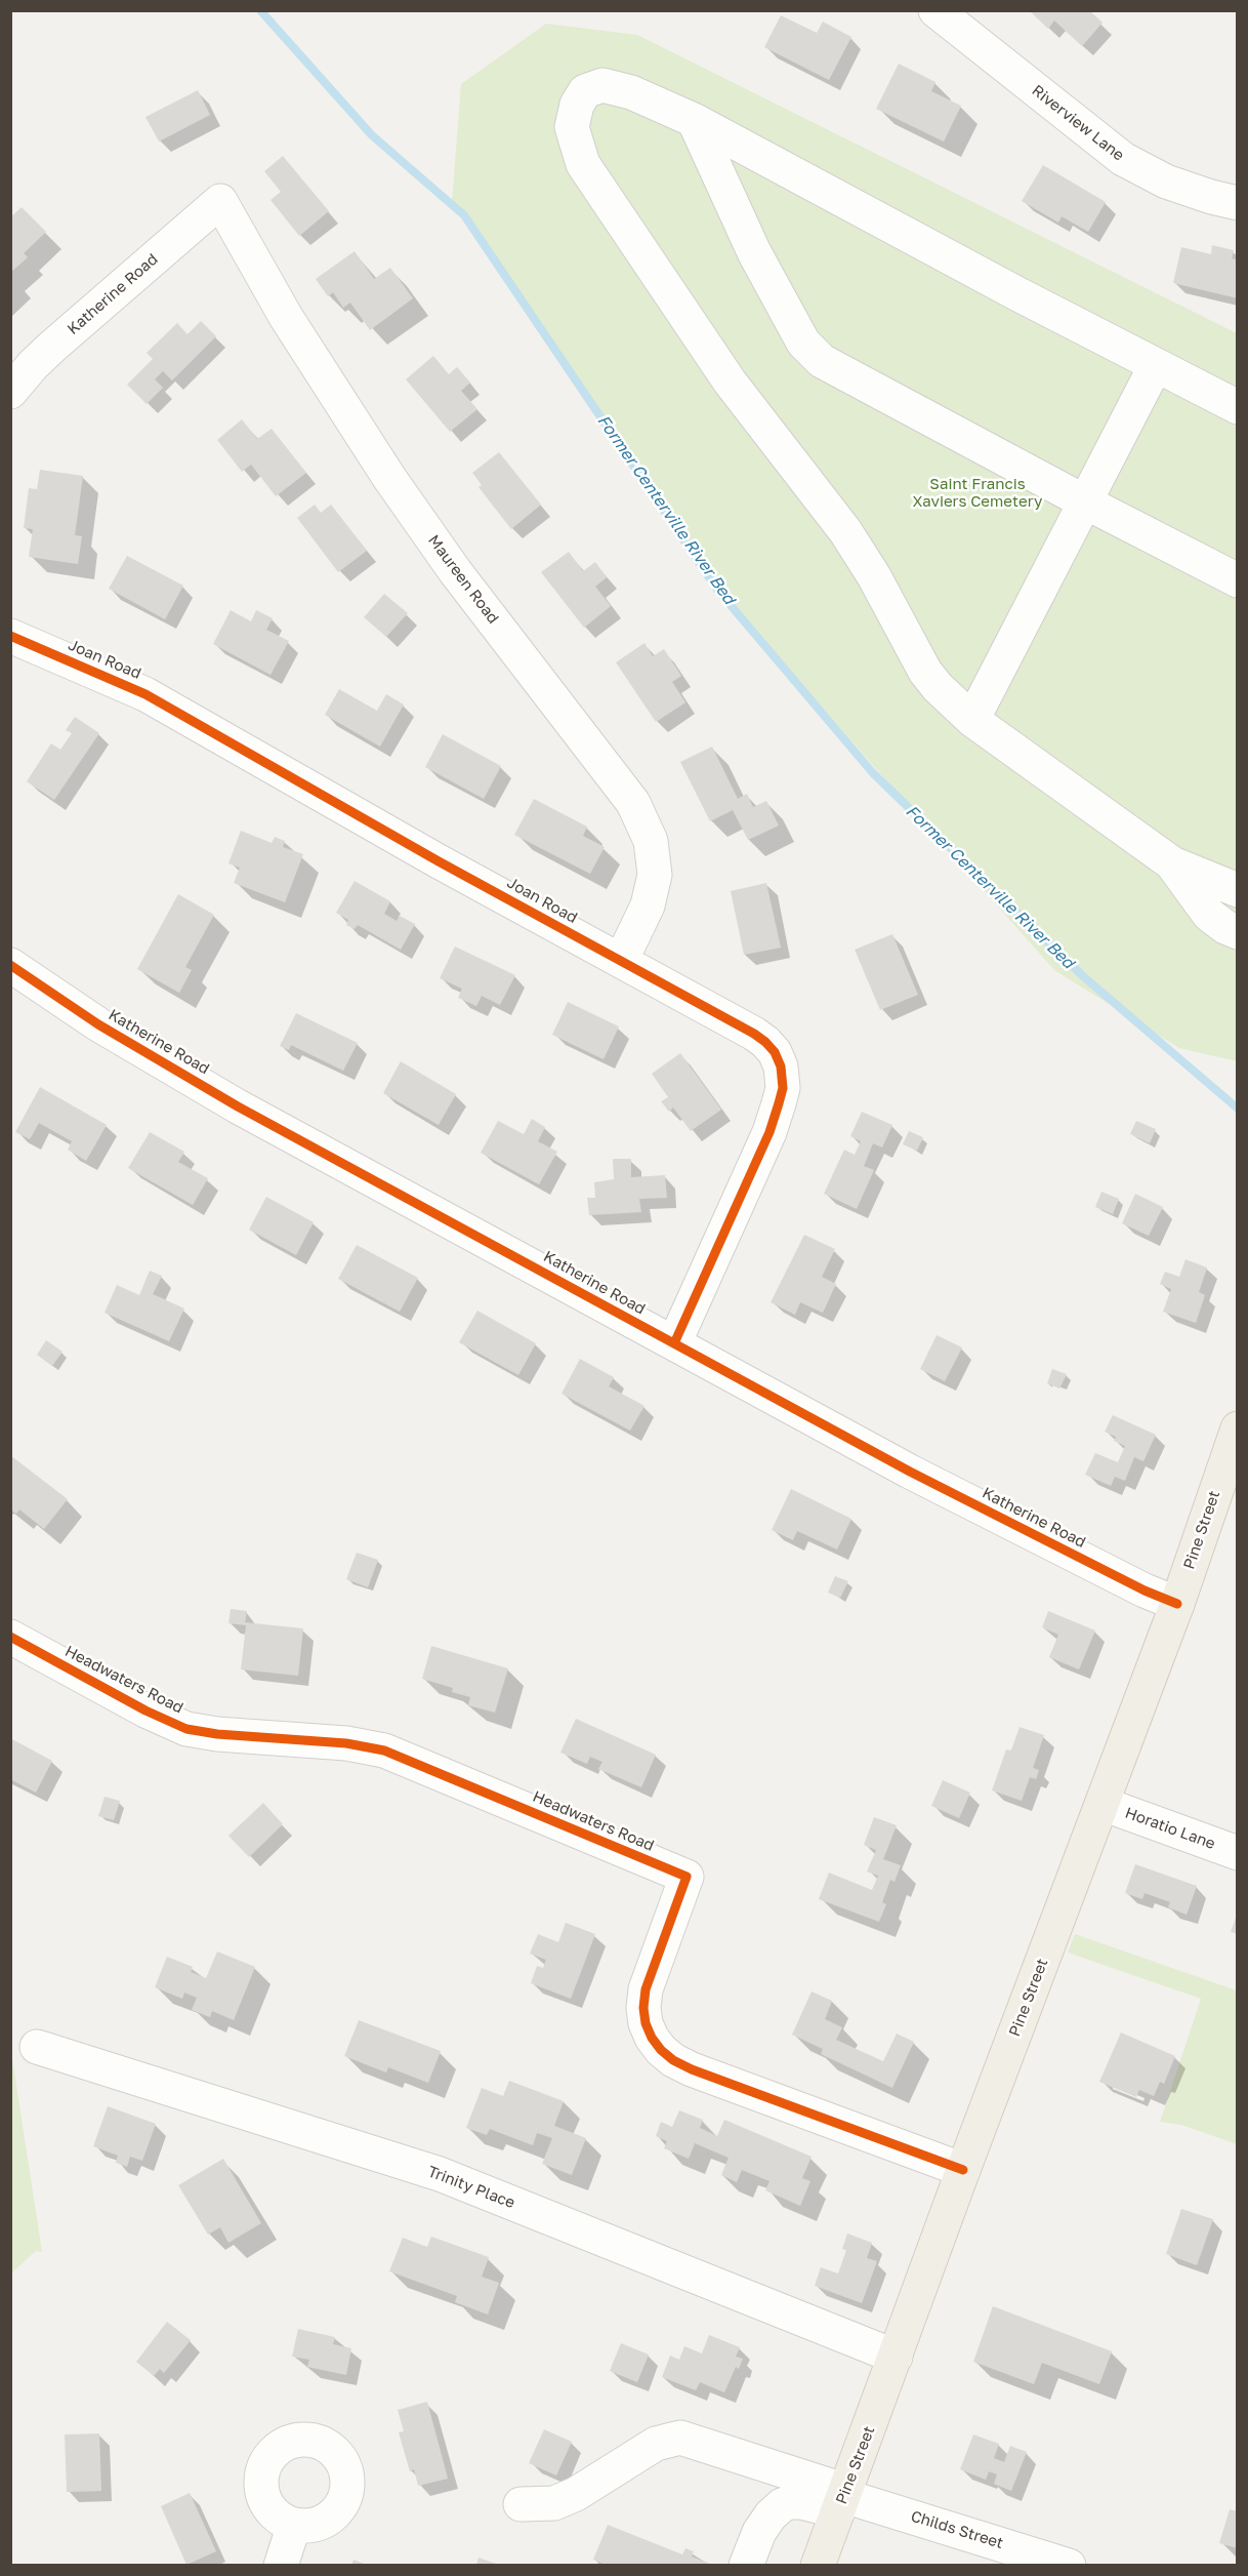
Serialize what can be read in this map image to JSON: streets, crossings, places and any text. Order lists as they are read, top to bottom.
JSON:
{
  "streets": {
    "main road": ["Pine Street"],
    "street": [
      "Riverview Lane",
      "Katherine Road",
      "Maureen Road",
      "Joan Road",
      "Headwaters Road",
      "Horatio Lane",
      "Trinity Place",
      "Childs Street"
    ]
  },
  "crossings": [
    ["Katherine Road", "Maureen Road"],
    ["Katherine Road", "Joan Road"],
    ["Katherine Road", "Pine Street"],
    ["Maureen Road", "Joan Road"],
    ["Pine Street", "Headwaters Road"],
    ["Pine Street", "Horatio Lane"],
    ["Pine Street", "Trinity Place"],
    ["Pine Street", "Childs Street"]
  ],
  "water": ["Former Centerville River Bed"],
  "parks": ["Saint Francis Xaviers Cemetery"]
}
